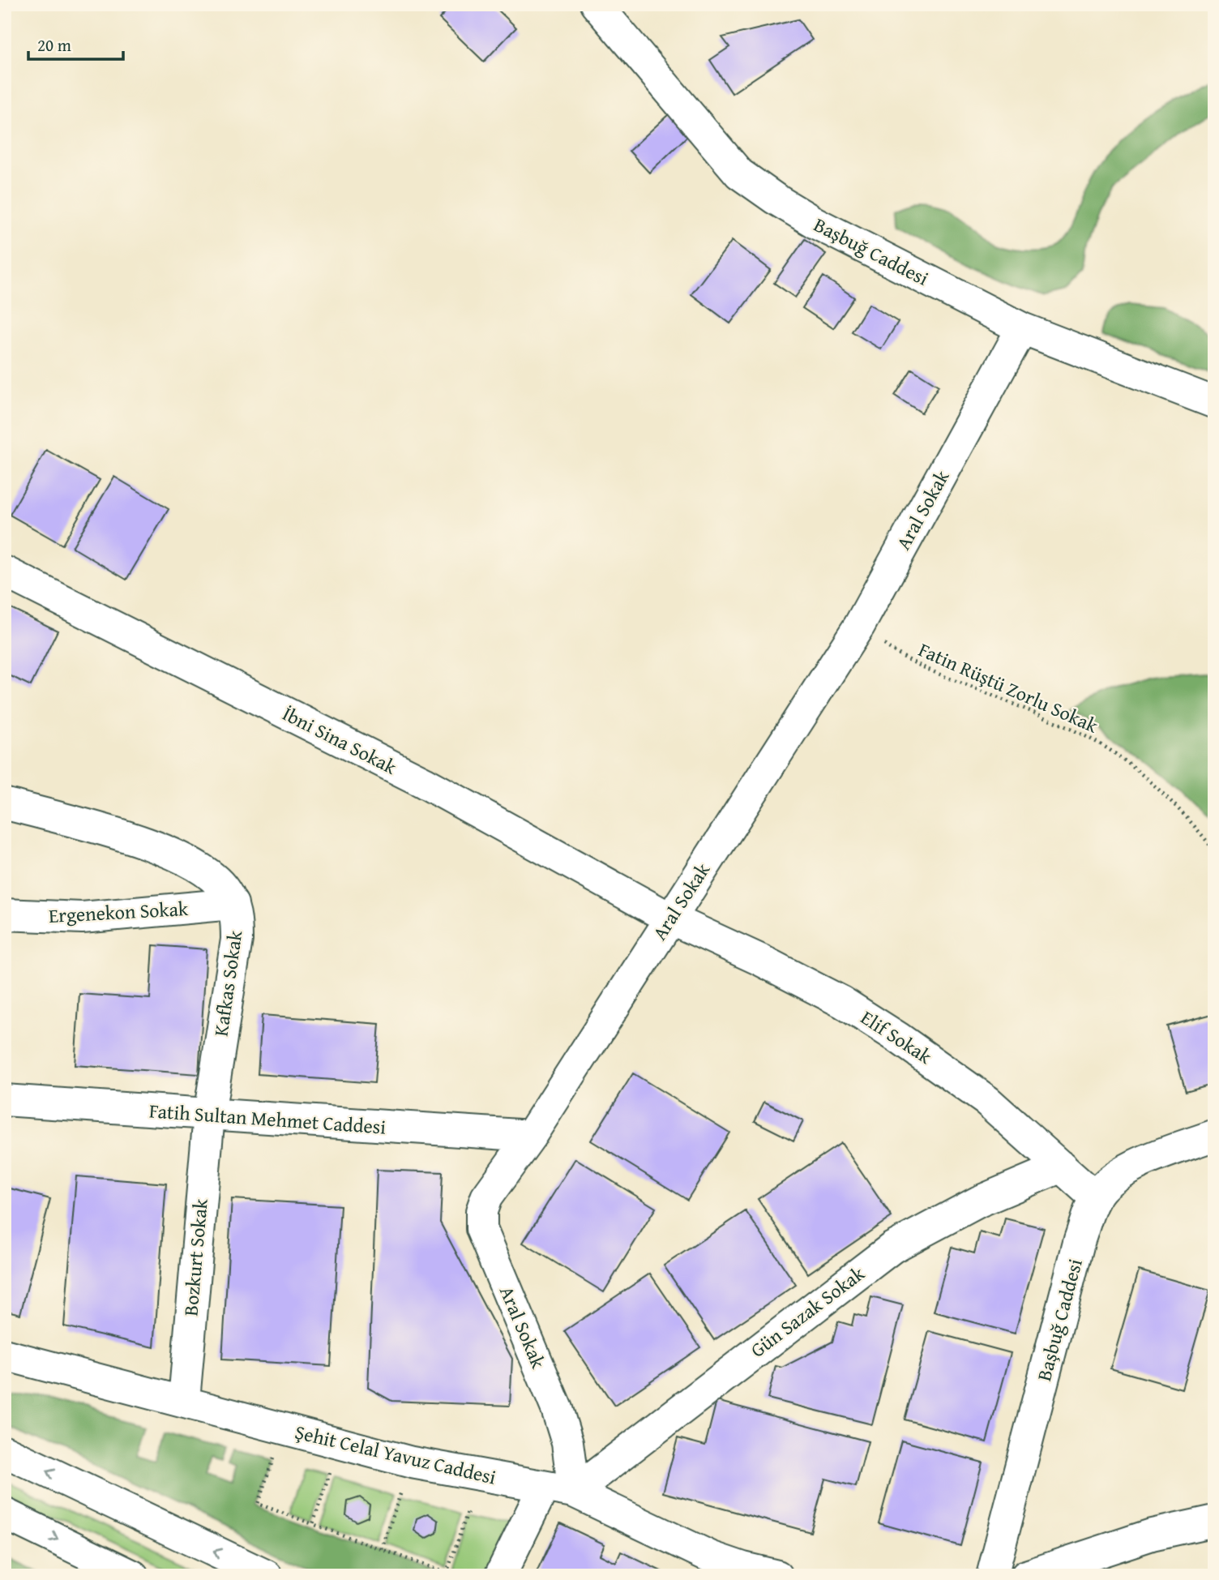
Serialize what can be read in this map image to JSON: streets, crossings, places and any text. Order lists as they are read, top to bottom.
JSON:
{
  "streets": {
    "street": [
      "Başbuğ Caddesi",
      "Aral Sokak",
      "İbni Sina Sokak",
      "Ergenekon Sokak",
      "Kafkas Sokak",
      "Elif Sokak",
      "Fatih Sultan Mehmet Caddesi",
      "Bozkurt Sokak",
      "Gün Sazak Sokak",
      "Şehit Celal Yavuz Caddesi"
    ],
    "path": ["Fatin Rüştü Zorlu Sokak"]
  },
  "crossings": [
    ["Başbuğ Caddesi", "Aral Sokak"],
    ["Başbuğ Caddesi", "Elif Sokak"],
    ["Aral Sokak", "Fatin Rüştü Zorlu Sokak"],
    ["Aral Sokak", "İbni Sina Sokak"],
    ["Aral Sokak", "Elif Sokak"],
    ["Aral Sokak", "Fatih Sultan Mehmet Caddesi"],
    ["Aral Sokak", "Gün Sazak Sokak"],
    ["Aral Sokak", "Şehit Celal Yavuz Caddesi"],
    ["İbni Sina Sokak", "Elif Sokak"],
    ["Ergenekon Sokak", "Kafkas Sokak"],
    ["Kafkas Sokak", "Fatih Sultan Mehmet Caddesi"],
    ["Kafkas Sokak", "Bozkurt Sokak"],
    ["Elif Sokak", "Gün Sazak Sokak"],
    ["Fatih Sultan Mehmet Caddesi", "Bozkurt Sokak"],
    ["Bozkurt Sokak", "Şehit Celal Yavuz Caddesi"],
    ["Gün Sazak Sokak", "Şehit Celal Yavuz Caddesi"]
  ],
  "scale_bar": "20 m"
}
